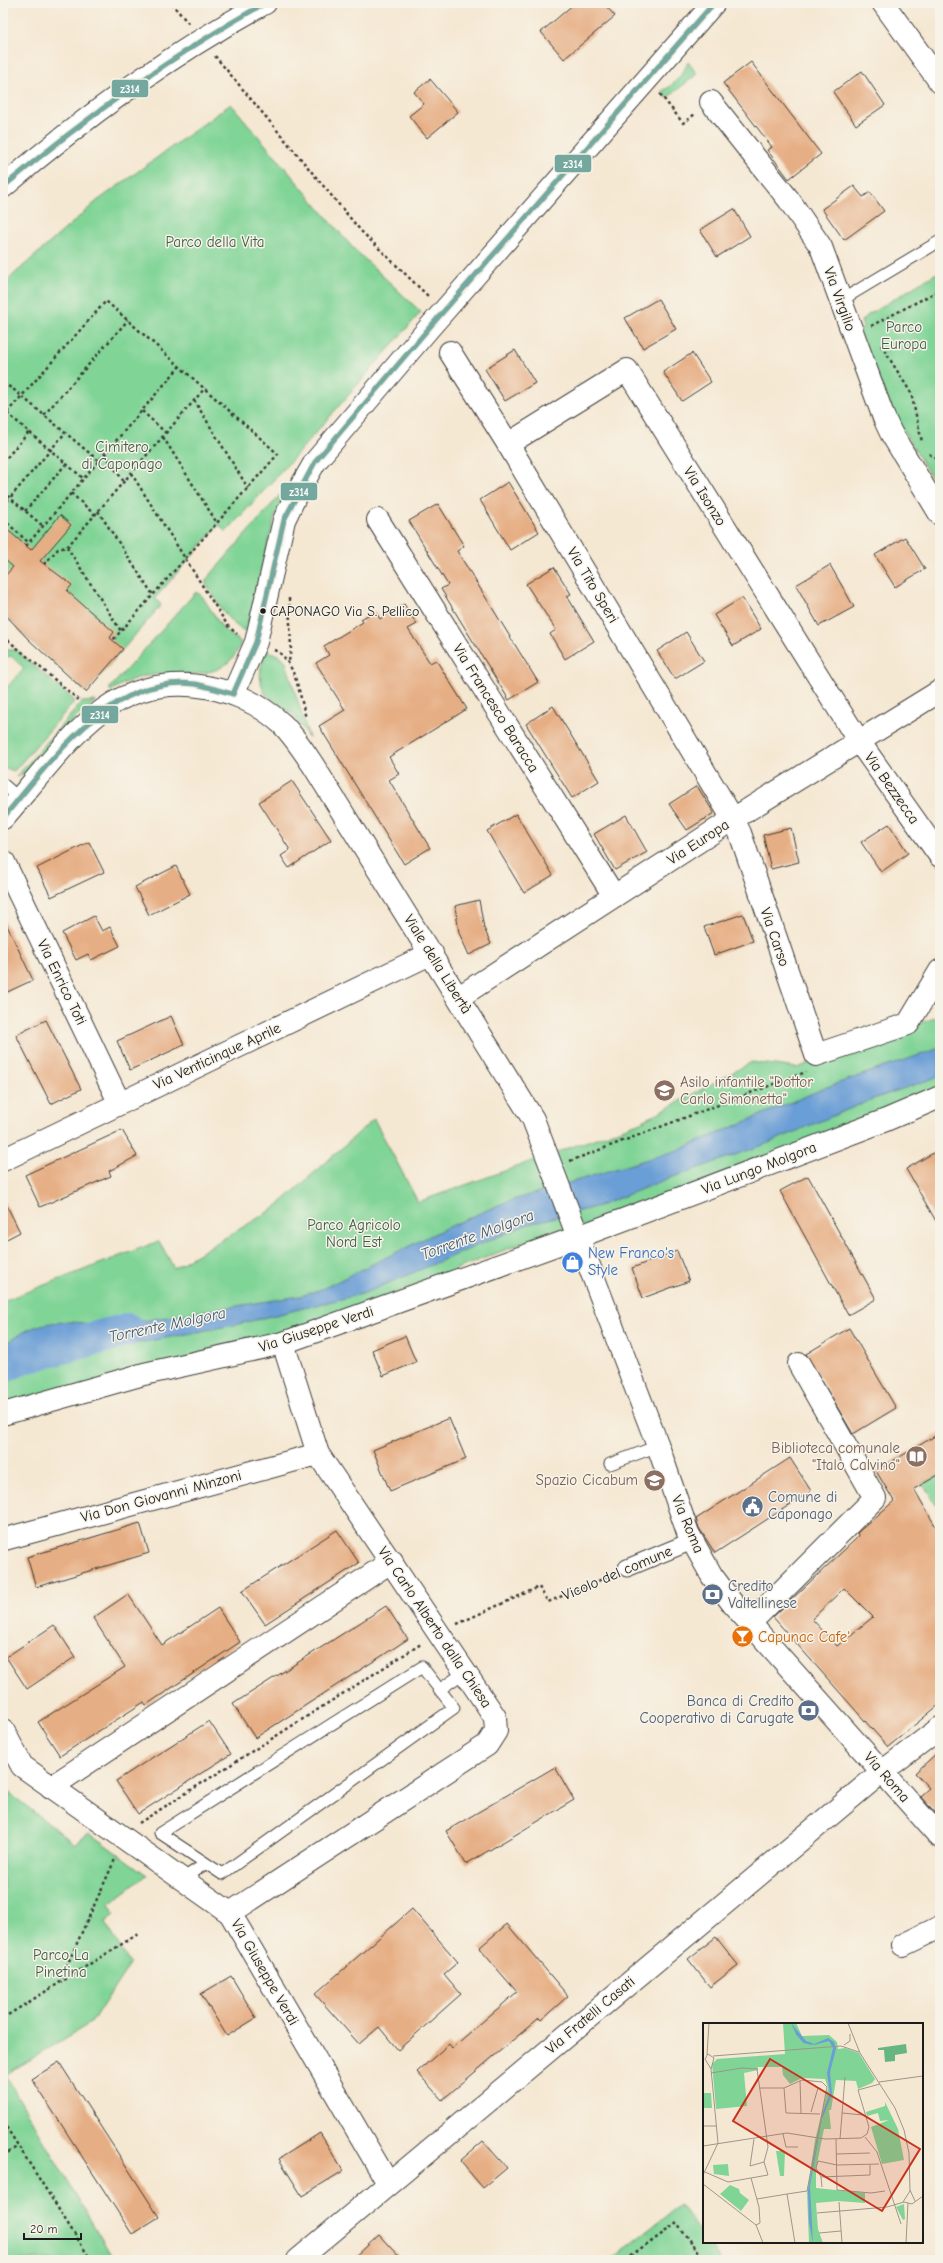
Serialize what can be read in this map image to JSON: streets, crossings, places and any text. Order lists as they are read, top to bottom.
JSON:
{
  "streets": {
    "street": [
      "Via Virgilio",
      "Via Isonzo",
      "Via Tito Speri",
      "Via Francesco Baracca",
      "Via Bezzecca",
      "Via Europa",
      "Via Carso",
      "Viale della Libertà",
      "Via Enrico Toti",
      "Via Venticinque Aprile",
      "Via Lungo Molgora",
      "Via Giuseppe Verdi",
      "Via Don Giovanni Minzoni",
      "Via Roma",
      "Vicolo del comune",
      "Via Carlo Alberto dalla Chiesa",
      "Via Fratelli Casati"
    ]
  },
  "crossings": [
    ["Via Isonzo", "Via Tito Speri"],
    ["Via Isonzo", "Via Bezzecca"],
    ["Via Isonzo", "Via Europa"],
    ["Via Tito Speri", "Via Europa"],
    ["Via Tito Speri", "Via Carso"],
    ["Via Francesco Baracca", "Via Europa"],
    ["Via Bezzecca", "Via Europa"],
    ["Via Europa", "Via Carso"],
    ["Via Europa", "Viale della Libertà"],
    ["Viale della Libertà", "Via Venticinque Aprile"],
    ["Viale della Libertà", "Via Lungo Molgora"],
    ["Viale della Libertà", "Via Giuseppe Verdi"],
    ["Viale della Libertà", "Via Roma"],
    ["Via Enrico Toti", "Via Venticinque Aprile"],
    ["Via Lungo Molgora", "Via Giuseppe Verdi"],
    ["Via Lungo Molgora", "Via Roma"],
    ["Via Giuseppe Verdi", "Via Roma"],
    ["Via Giuseppe Verdi", "Via Carlo Alberto dalla Chiesa"],
    ["Via Giuseppe Verdi", "Via Fratelli Casati"],
    ["Via Don Giovanni Minzoni", "Via Carlo Alberto dalla Chiesa"],
    ["Via Roma", "Vicolo del comune"],
    ["Via Roma", "Via Fratelli Casati"],
    ["Vicolo del comune", "Via Carlo Alberto dalla Chiesa"]
  ],
  "water": ["Torrente Molgora"],
  "parks": [
    "Parco della Vita",
    "Parco Europa",
    "Cimitero di Caponago",
    "Parco Agricolo Nord Est",
    "Parco La Pinetina"
  ],
  "places": {
    "other": ["CAPONAGO Via S. Pellico"],
    "school or university": ["Asilo infantile \"Dottor Carlo Simonetta\"", "Spazio Cicabum"],
    "shop": ["New Franco's Style"],
    "library": ["Biblioteca comunale \"Italo Calvino\""],
    "public building": ["Comune di Caponago"],
    "bank": ["Credito Valtellinese", "Banca di Credito Cooperativo di Carugate"],
    "bar": ["Capunac Cafe'"]
  },
  "lines": ["transit line z314"],
  "scale_bar": "20 m"
}
